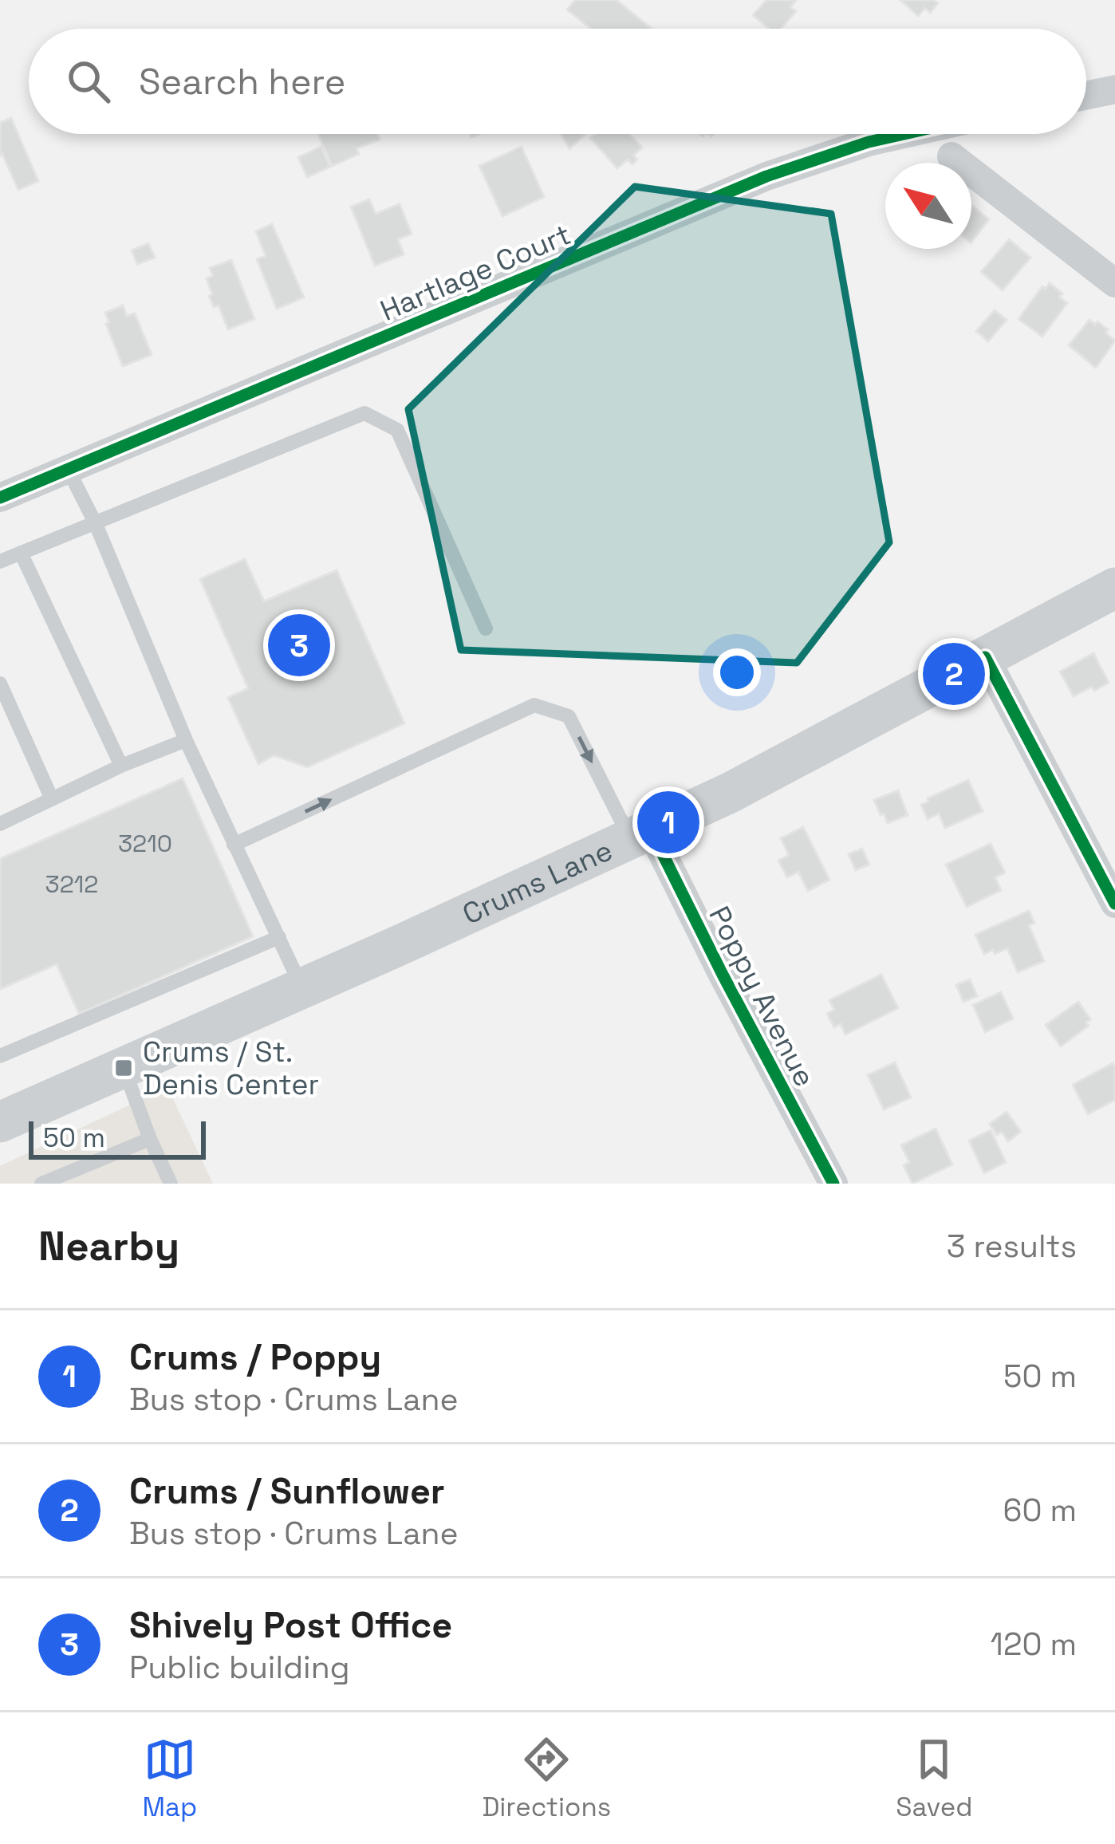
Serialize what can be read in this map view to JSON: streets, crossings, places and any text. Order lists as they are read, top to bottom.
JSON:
{
  "streets": {
    "main road": ["Crums Lane"],
    "street": ["Hartlage Court", "Poppy Avenue"]
  },
  "crossings": [
    ["Crums Lane", "Poppy Avenue"]
  ],
  "places": {
    "transit": ["Crums / St. Denis Center"]
  },
  "house_numbers": ["3210", "3212"],
  "scale_bar": "50 m",
  "north": "top left",
  "page": {
    "search": "Search here",
    "pins": ["3", "2", "1"],
    "scale": "50 m",
    "heading": ["Nearby", "3 results"],
    "list": [
      {
        "mark": "1",
        "name": "Crums / Poppy",
        "note": "Bus stop · Crums Lane",
        "value": "50 m"
      },
      {
        "mark": "2",
        "name": "Crums / Sunflower",
        "note": "Bus stop · Crums Lane",
        "value": "60 m"
      },
      {
        "mark": "3",
        "name": "Shively Post Office",
        "note": "Public building",
        "value": "120 m"
      }
    ],
    "nav": ["Map", "Directions", "Saved"]
  }
}
